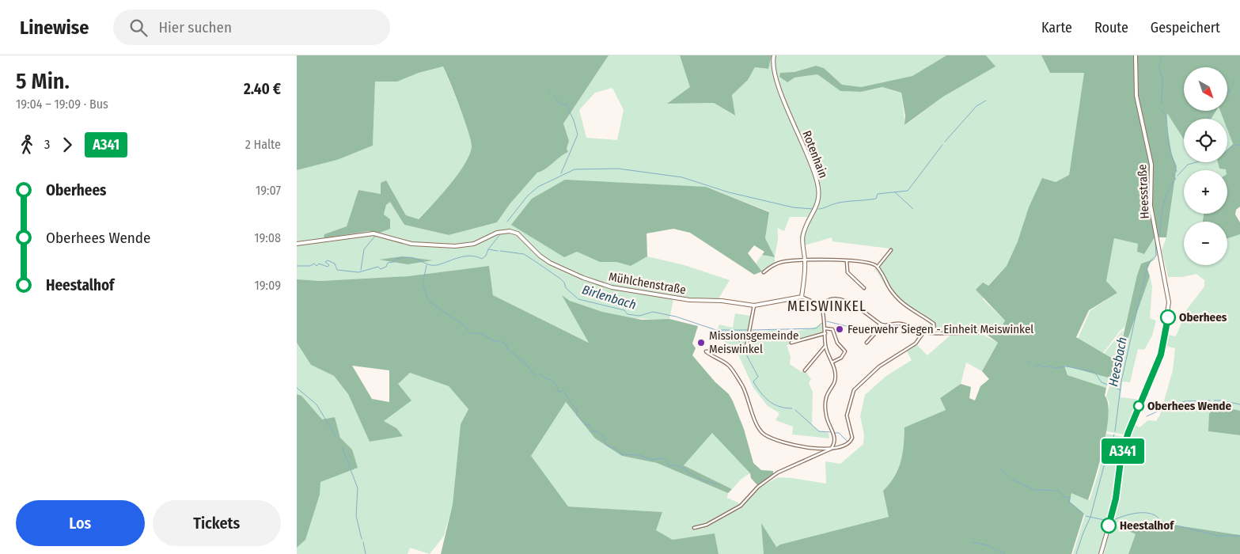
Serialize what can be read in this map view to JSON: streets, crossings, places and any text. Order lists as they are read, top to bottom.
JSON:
{
  "streets": {
    "street": ["Rotenhain", "Heesstraße", "Mühlchenstraße"]
  },
  "crossings": [
    ["Rotenhain", "Mühlchenstraße"]
  ],
  "districts": ["MEISWINKEL"],
  "water": ["Birlenbach", "Heesbach"],
  "places": [
    "Oberhees",
    "Feuerwehr Siegen - Einheit Meiswinkel",
    "Missionsgemeinde Meiswinkel",
    "Oberhees Wende",
    "Heestalhof"
  ],
  "lines": ["bus line A341"],
  "north": "bottom right",
  "page": {
    "header": "Linewise",
    "search": "Hier suchen",
    "nav": ["Karte", "Route", "Gespeichert"],
    "heading": ["5 Min.", "19:04 – 19:09 · Bus", "2.40 €"],
    "on_map": "A341",
    "map_buttons": ["+", "−"],
    "legs": ["3", "A341", "2 Halte"],
    "list": [
      {
        "name": "Oberhees",
        "value": "19:07"
      },
      {
        "name": "Oberhees Wende",
        "value": "19:08"
      },
      {
        "name": "Heestalhof",
        "value": "19:09"
      }
    ],
    "buttons": ["Los", "Tickets"]
  }
}
